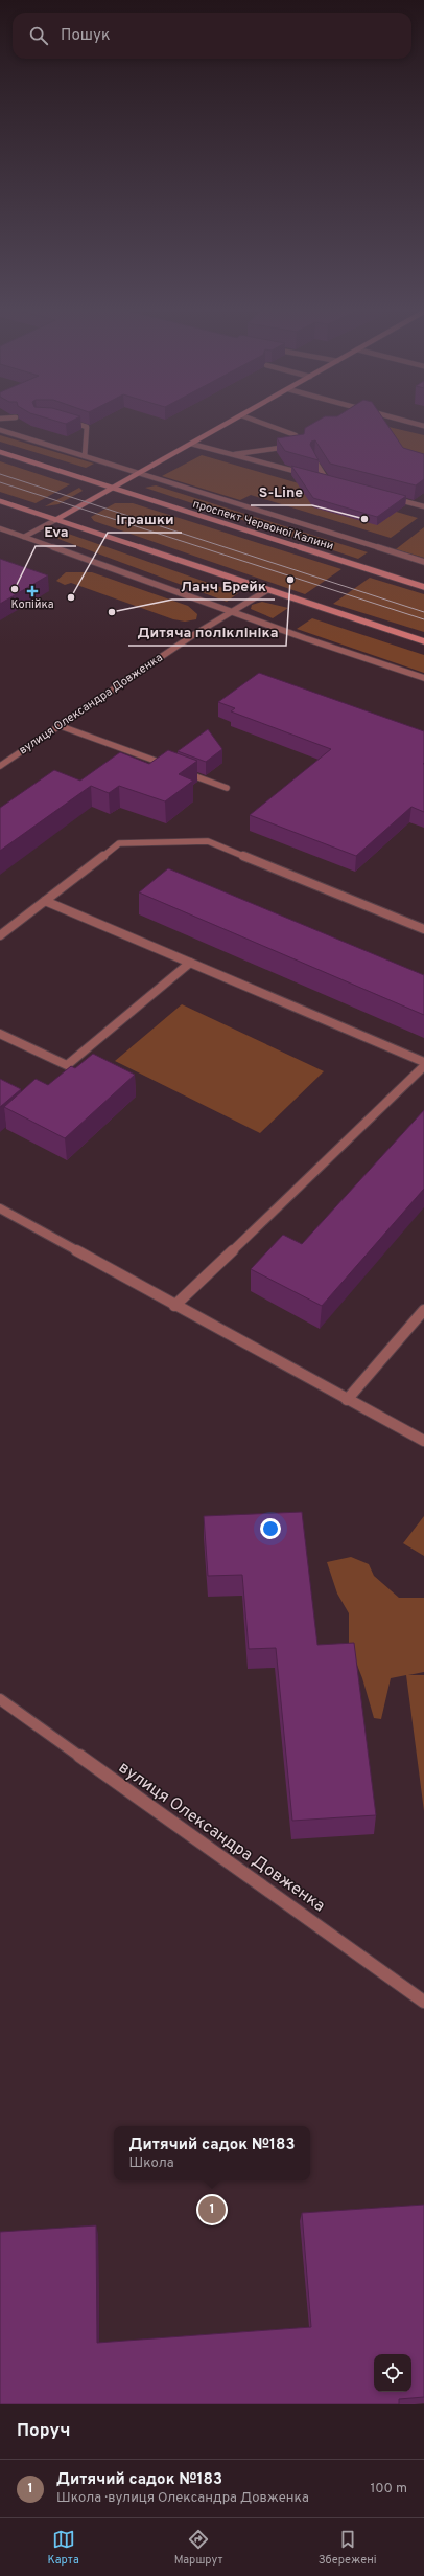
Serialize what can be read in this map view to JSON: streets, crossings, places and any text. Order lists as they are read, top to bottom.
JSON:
{
  "streets": {
    "main road": ["проспект Червоної Калини"],
    "street": ["вулиця Олександра Довженка"]
  },
  "places": {
    "other": [
      "S-Line",
      "Дитяча поліклініка",
      "Eva",
      "Іграшки",
      "Ланч Брейк"
    ],
    "health": ["Копійка"]
  },
  "page": {
    "search": "Пошук",
    "popup": ["Дитячий садок №183", "Школа"],
    "pins": "1",
    "heading": "Поруч",
    "list": [
      {
        "mark": "1",
        "name": "Дитячий садок №183",
        "note": "Школа · вулиця Олександра Довженка",
        "value": "100 m"
      }
    ],
    "nav": ["Карта", "Маршрут", "Збережені"]
  }
}
